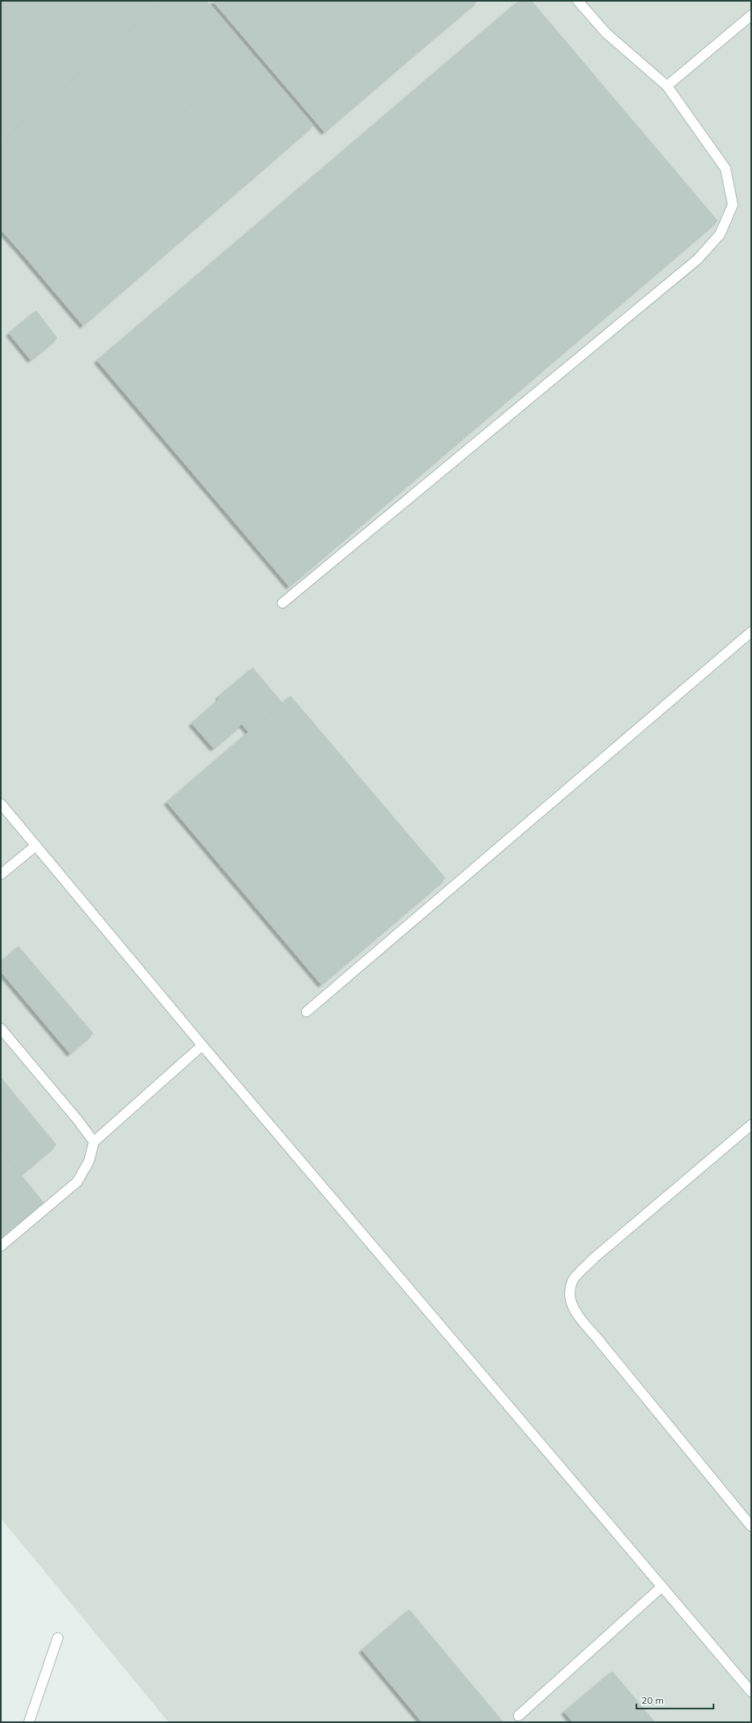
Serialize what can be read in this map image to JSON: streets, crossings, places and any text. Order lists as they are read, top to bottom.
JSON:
{
  "scale_bar": "20 m"
}
